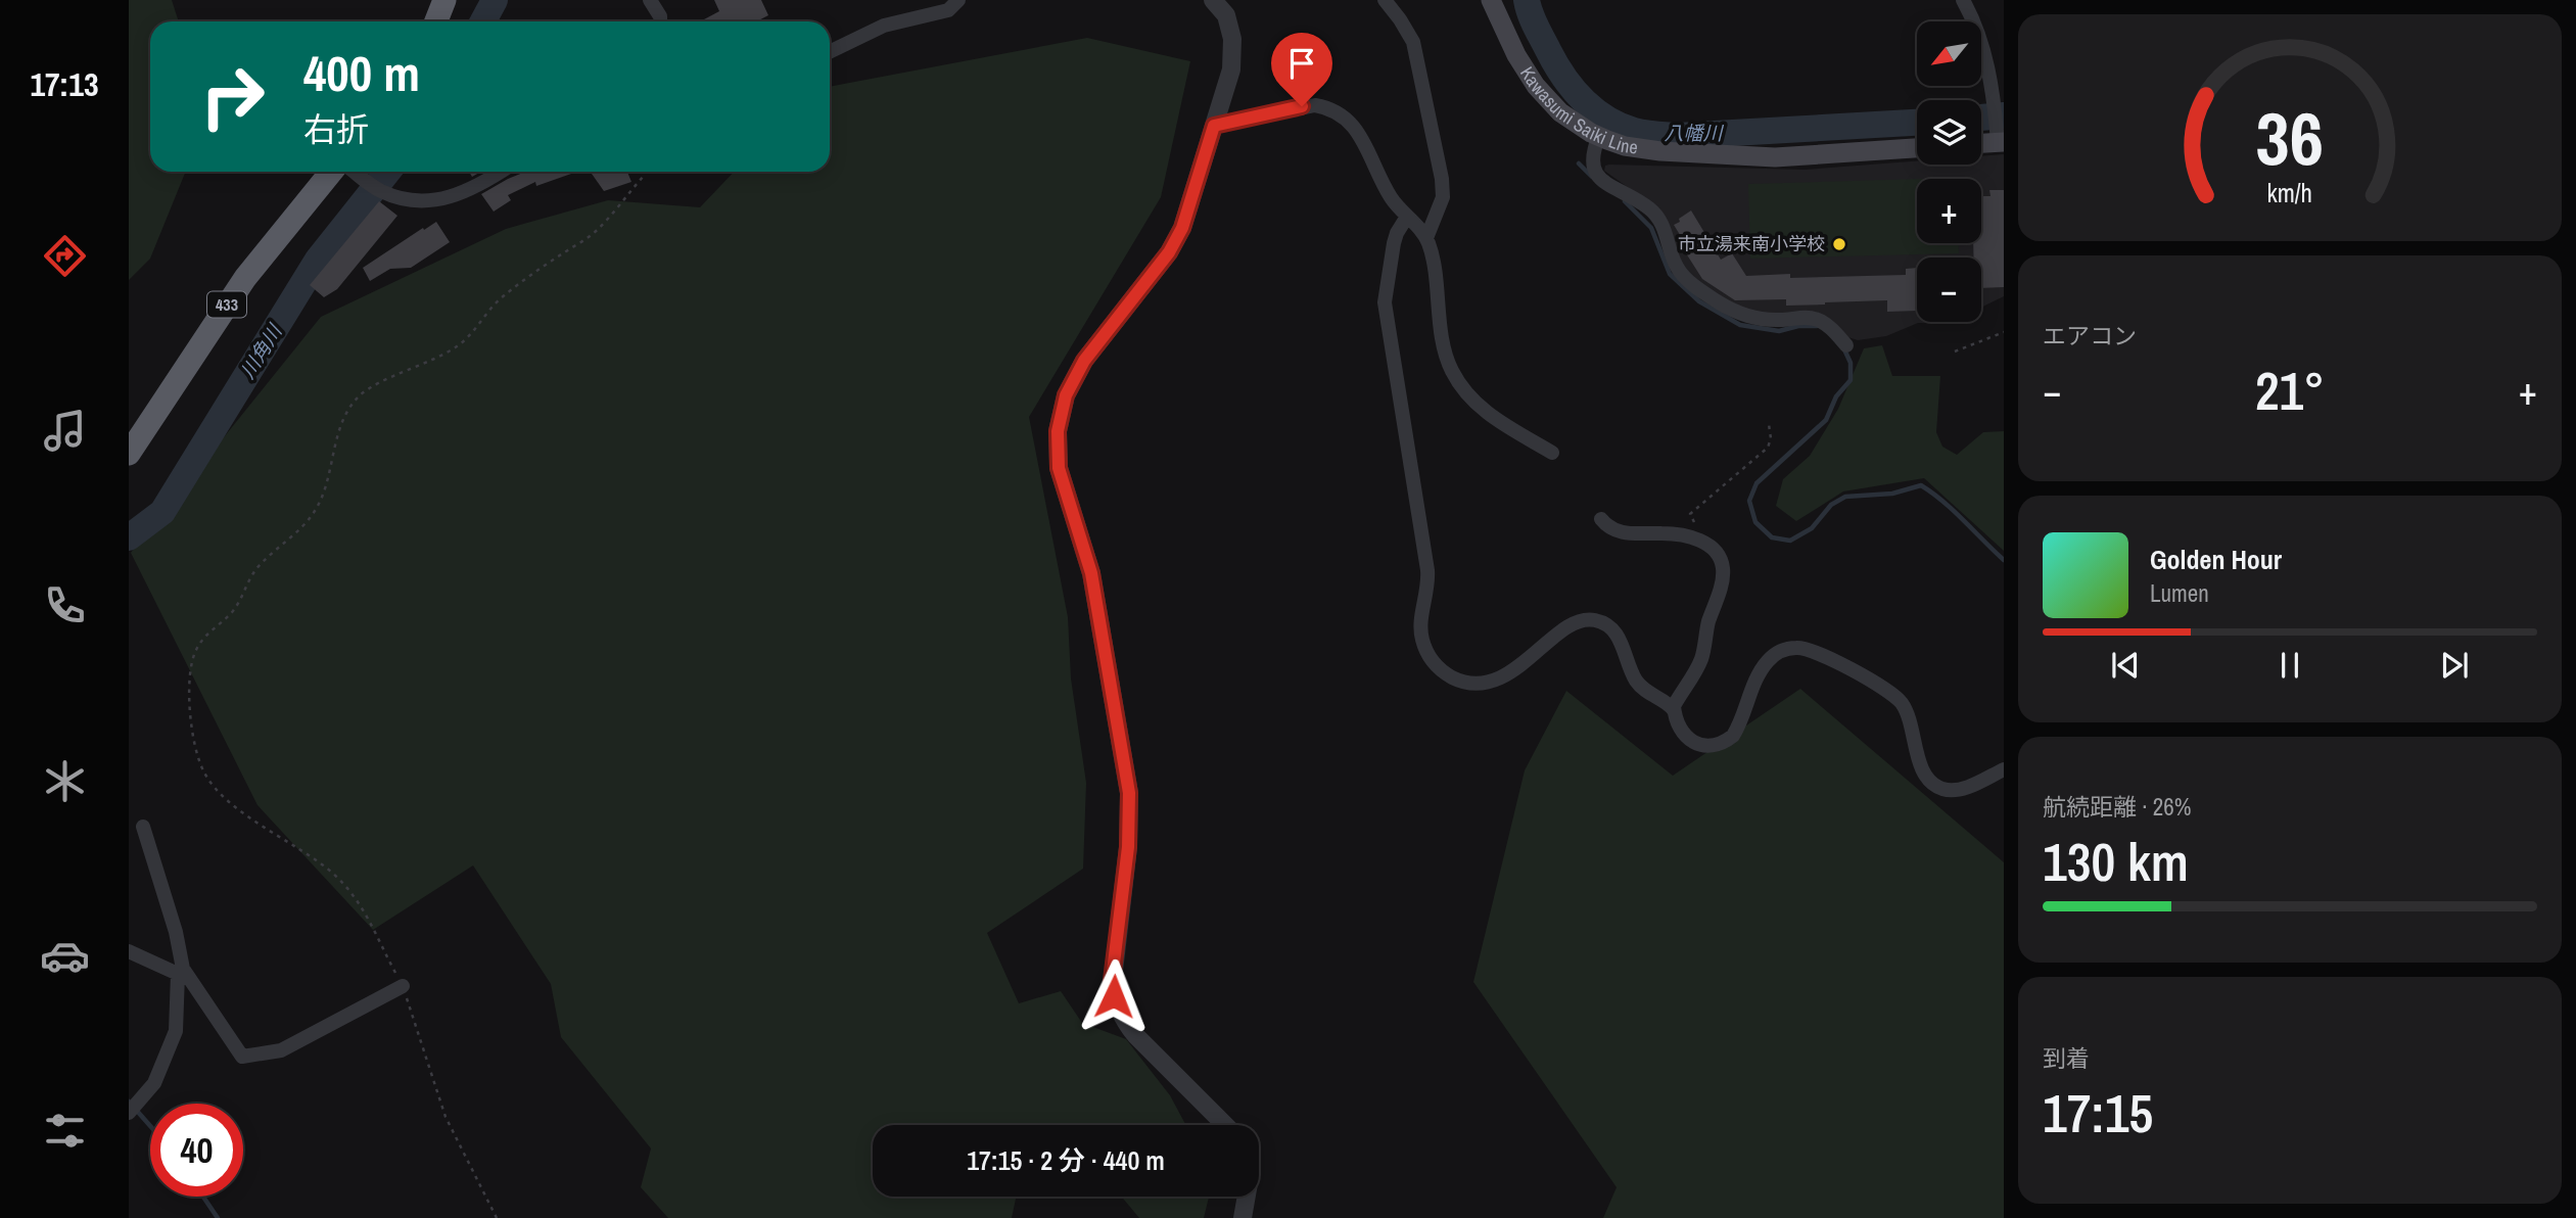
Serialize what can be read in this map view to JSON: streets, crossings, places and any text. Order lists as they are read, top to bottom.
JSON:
{
  "streets": {
    "highway": ["433"],
    "main road": ["Kawasumi Saiki Line"]
  },
  "water": ["八幡川", "川角川"],
  "places": ["市立湯来南小学校"],
  "north": "bottom left",
  "page": {
    "tabs": "17:13",
    "map_buttons": ["+", "−"],
    "turn": ["400 m", "右折"],
    "tile": [
      "エアコン",
      ["航続距離 · 26%", "130 km"],
      ["到着", "17:15"]
    ],
    "heat": ["−", "21°", "+"],
    "song": ["Golden Hour", "Lumen"],
    "limit": "40",
    "trip": "17:15 · 2 分 · 440 m",
    "gauge": ["36", "km/h"]
  }
}
